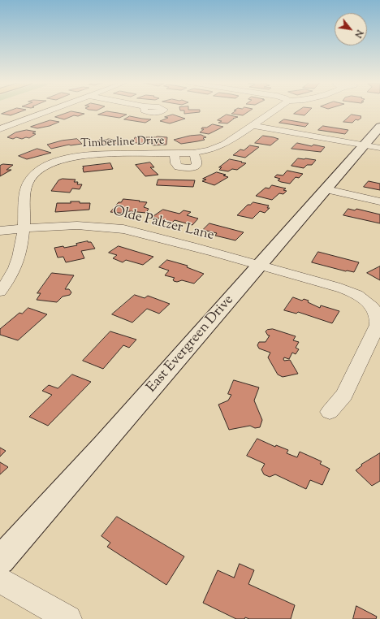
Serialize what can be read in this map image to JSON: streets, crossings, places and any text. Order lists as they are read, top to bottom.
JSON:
{
  "streets": {
    "street": ["Timberline Drive", "Olde Paltzer Lane", "East Evergreen Drive"]
  },
  "crossings": [
    ["Timberline Drive", "Olde Paltzer Lane"],
    ["Olde Paltzer Lane", "East Evergreen Drive"]
  ],
  "north": "bottom right"
}
